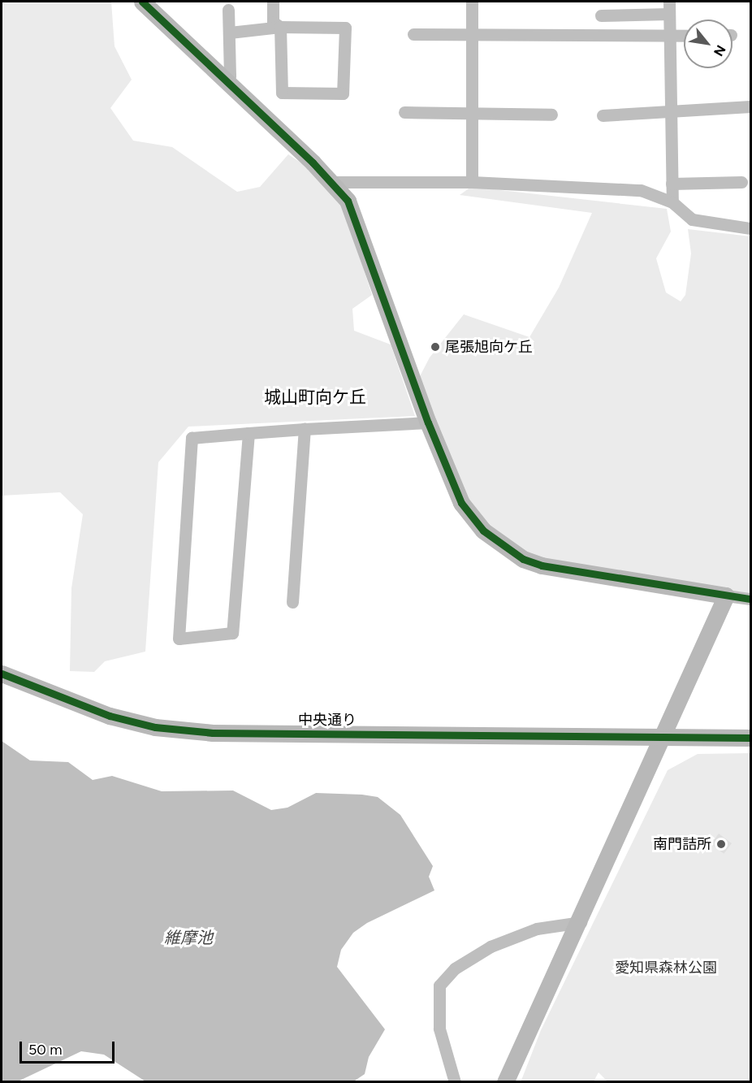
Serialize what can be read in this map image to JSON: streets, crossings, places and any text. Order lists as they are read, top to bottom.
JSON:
{
  "streets": {
    "street": ["中央通り"]
  },
  "districts": ["城山町向ケ丘"],
  "water": ["維摩池"],
  "parks": ["愛知県森林公園"],
  "places": ["尾張旭向ケ丘", "南門詰所"],
  "scale_bar": "50 m",
  "north": "bottom right"
}
